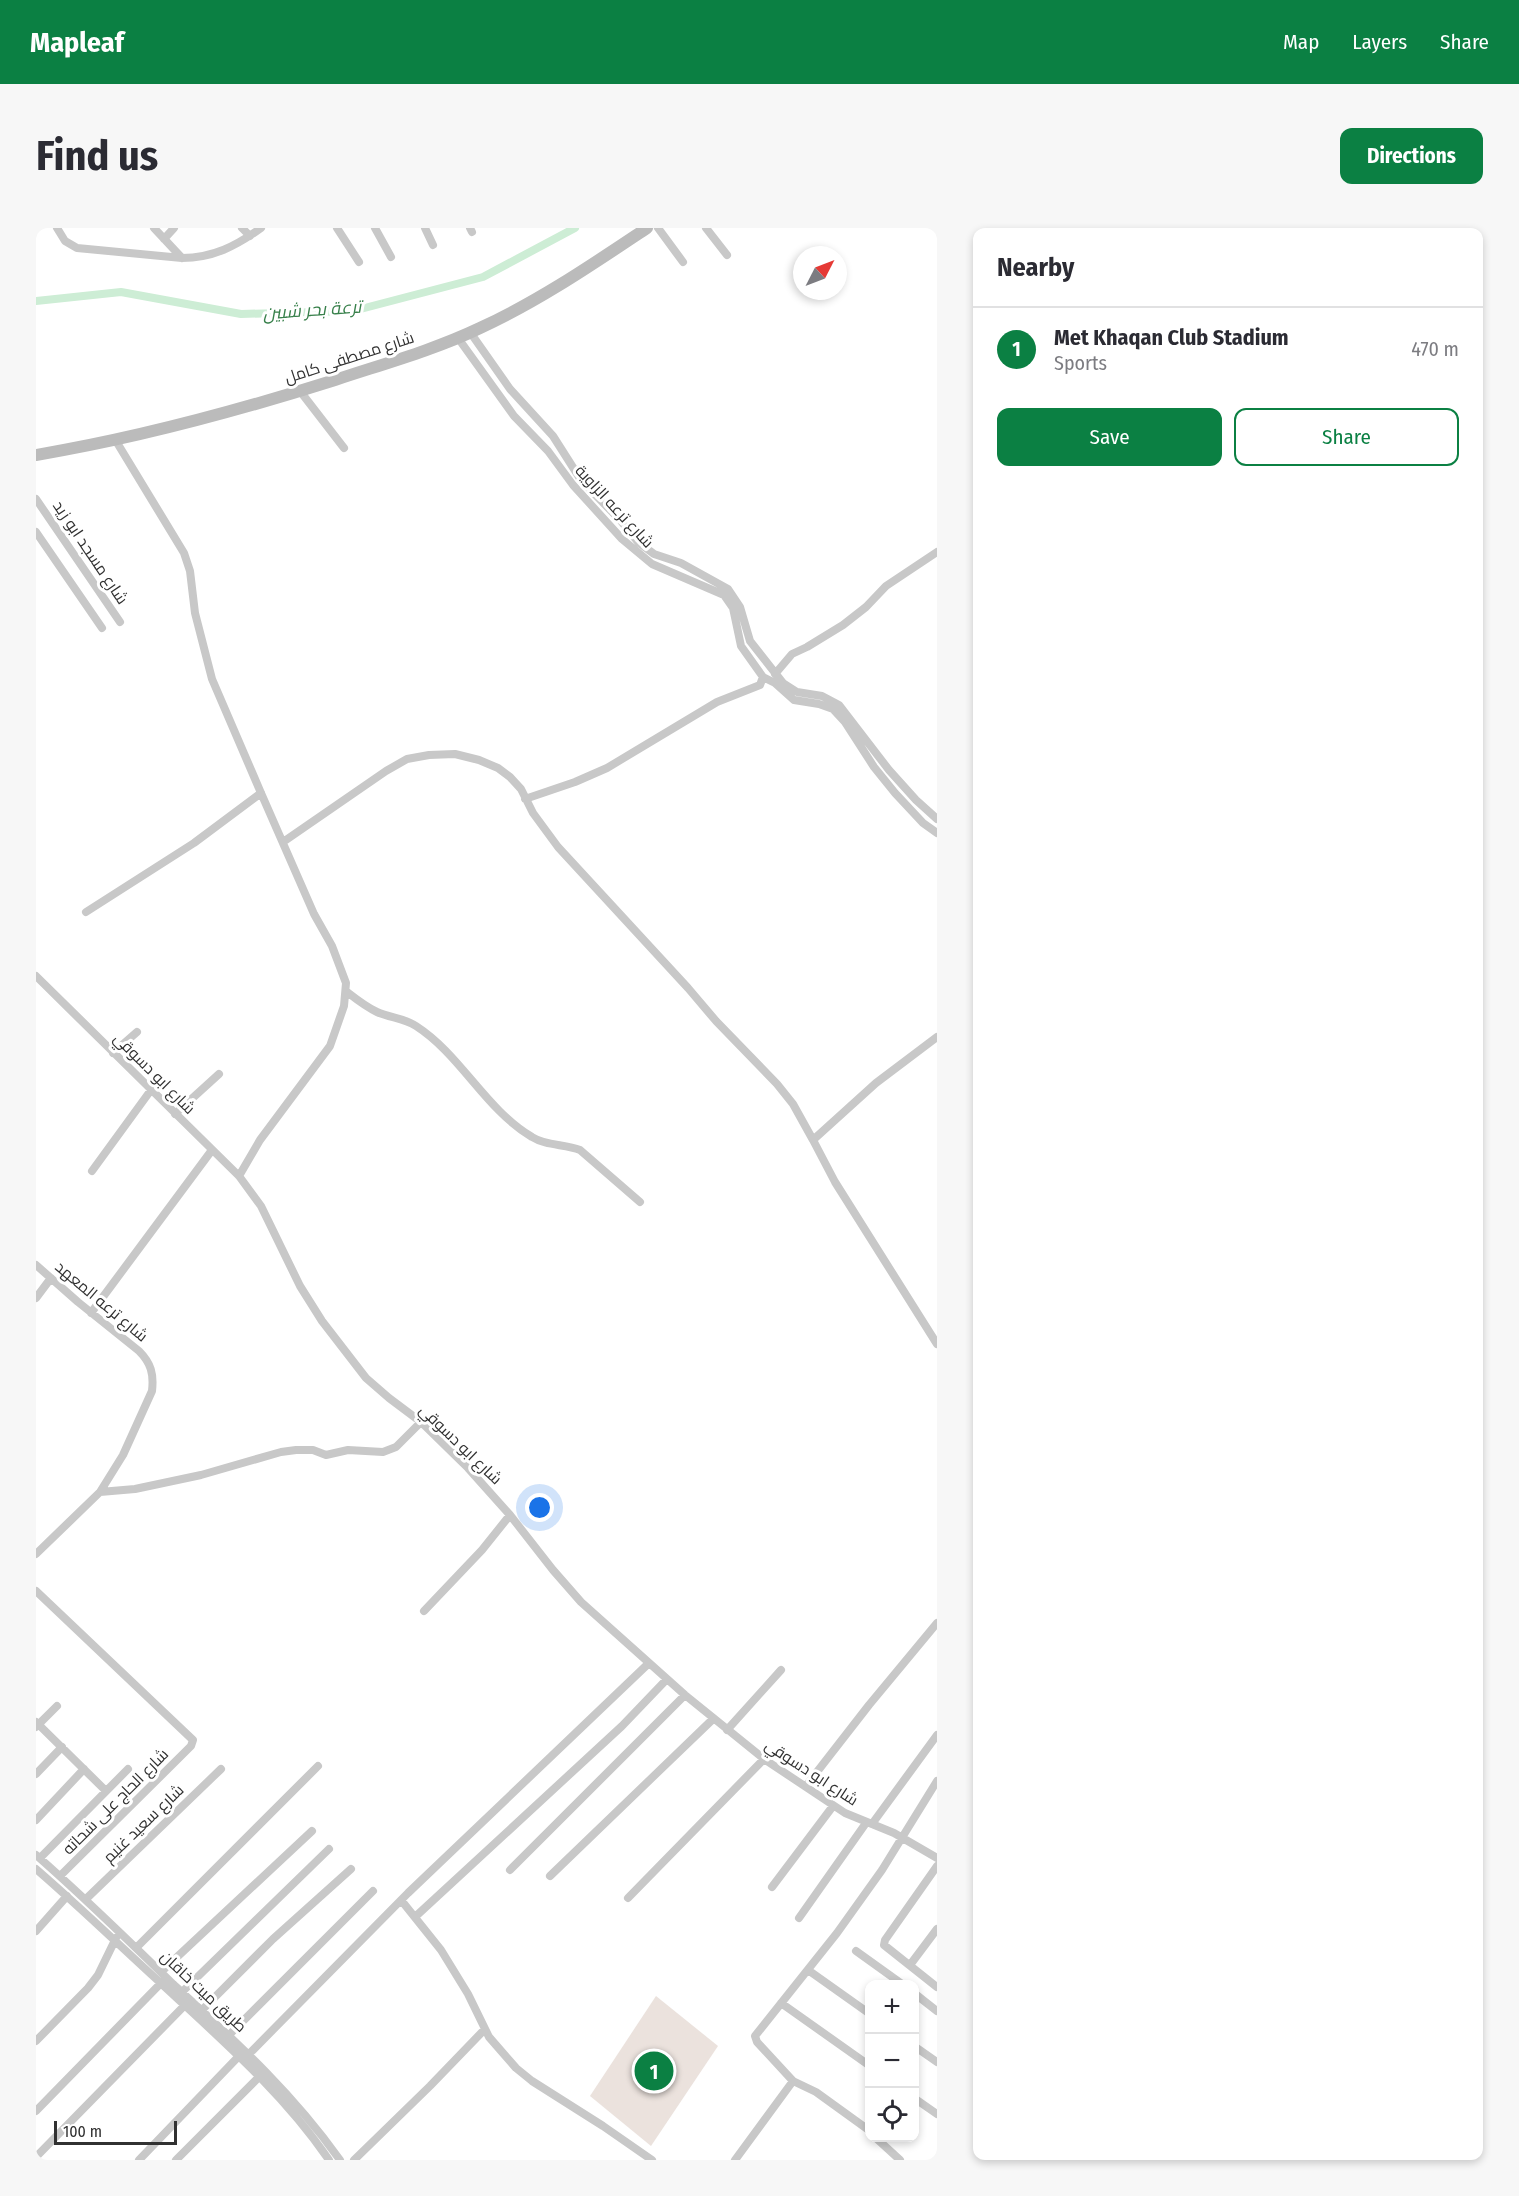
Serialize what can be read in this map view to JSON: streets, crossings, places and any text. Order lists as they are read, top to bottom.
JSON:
{
  "streets": {
    "main road": ["شارع مصطفى كامل"],
    "street": [
      "شارع ترعه الزاوية",
      "شارع مسجد ابو زيد",
      "شارع ابو دسوقي",
      "شارع ترعه المعهد",
      "شارع الحاج على شحاته",
      "شارع سعيد غنيم",
      "طريق ميت خاقان"
    ]
  },
  "crossings": [
    ["شارع مصطفى كامل", "شارع ترعه الزاوية"],
    ["شارع الحاج على شحاته", "طريق ميت خاقان"],
    ["شارع سعيد غنيم", "طريق ميت خاقان"]
  ],
  "water": ["ترعة بحر شبين"],
  "scale_bar": "100 m",
  "north": "top right",
  "page": {
    "header": "Mapleaf",
    "nav": ["Map", "Layers", "Share"],
    "buttons": [
      "Directions",
      ["Save", "Share"]
    ],
    "title": "Find us",
    "heading": "Nearby",
    "list": [
      {
        "mark": "1",
        "name": "Met Khaqan Club Stadium",
        "note": "Sports",
        "value": "470 m"
      }
    ],
    "map_buttons": ["+", "−"],
    "pins": "1",
    "scale": "100 m"
  }
}
